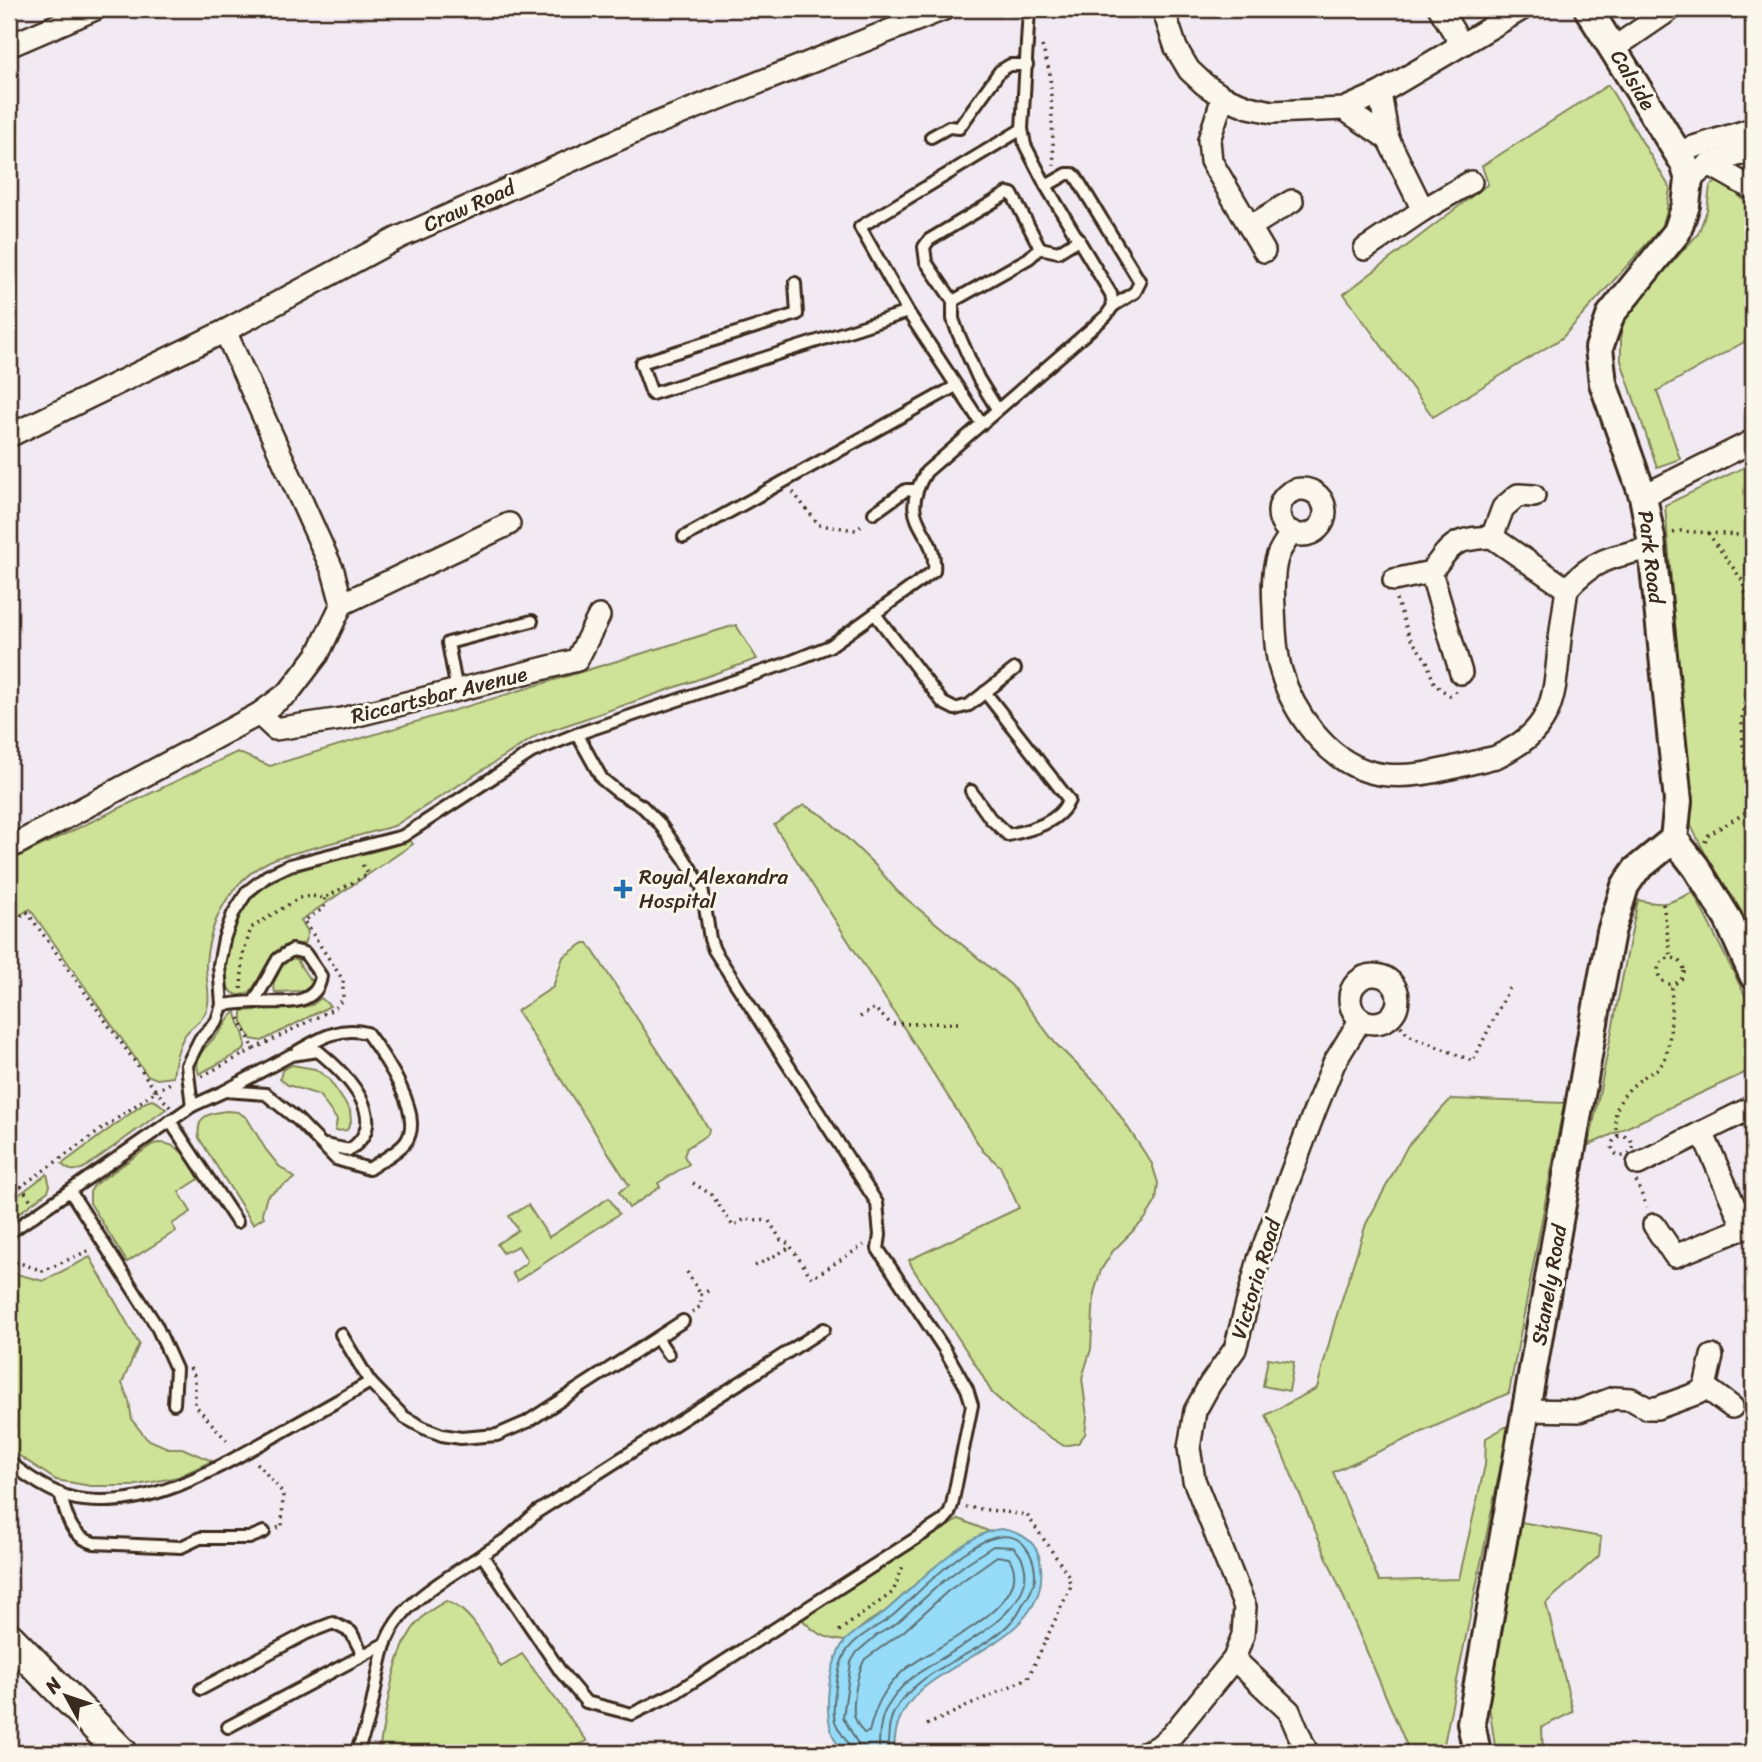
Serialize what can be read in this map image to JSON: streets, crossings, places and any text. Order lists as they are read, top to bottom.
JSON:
{
  "streets": {
    "street": [
      "Calside",
      "Craw Road",
      "Park Road",
      "Riccartsbar Avenue",
      "Victoria Road",
      "Stanely Road"
    ]
  },
  "crossings": [
    ["Park Road", "Stanely Road"]
  ],
  "places": {
    "health": ["Royal Alexandra Hospital"]
  },
  "north": "top left"
}
